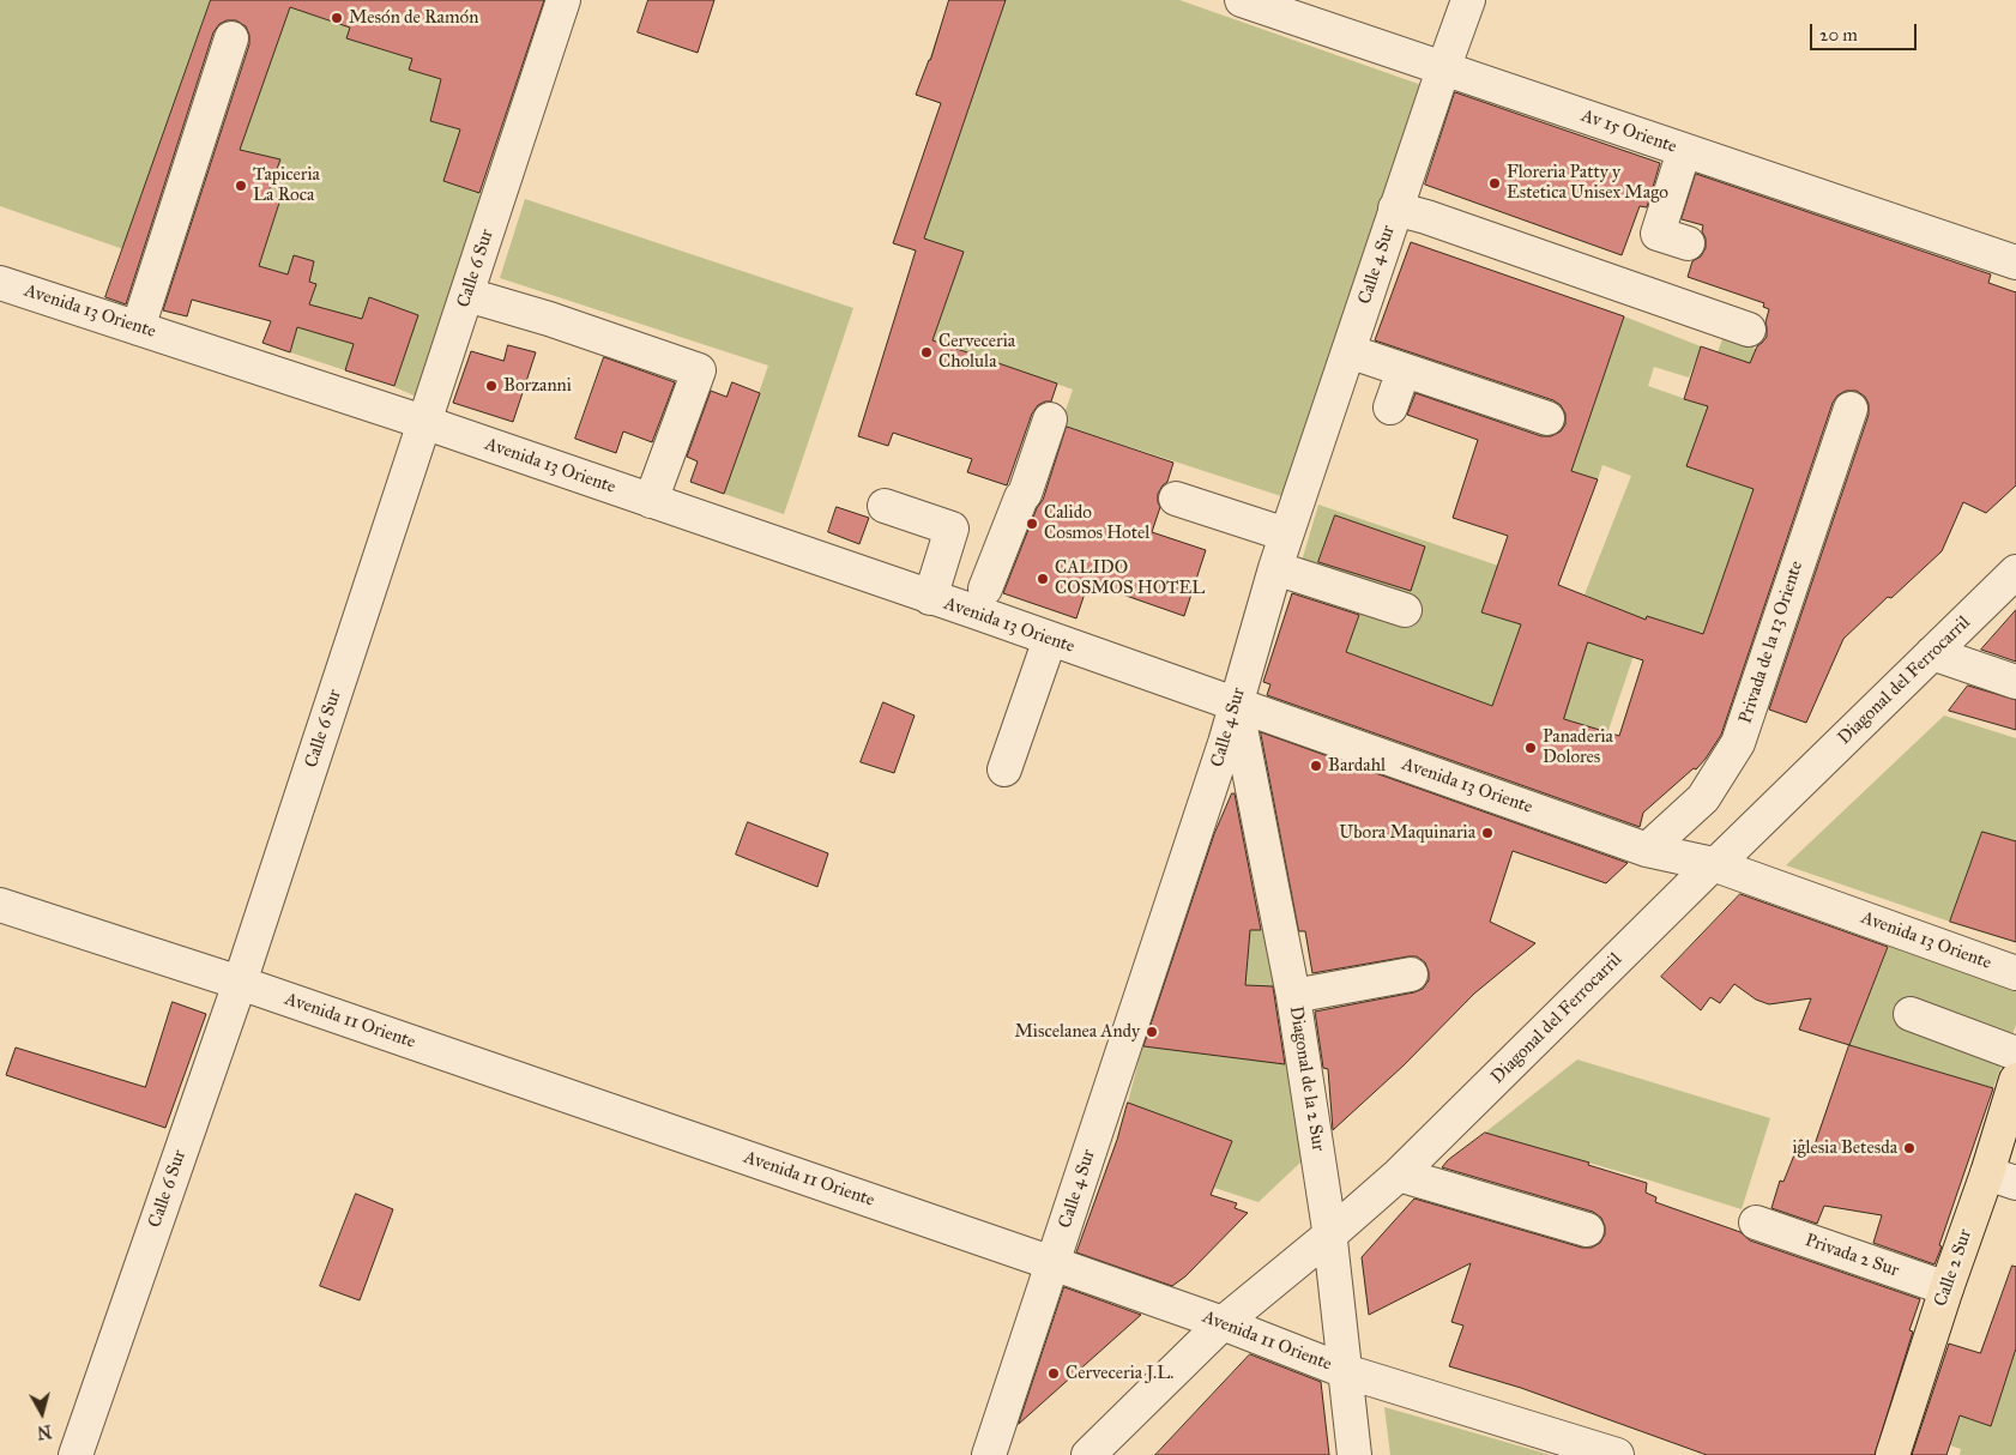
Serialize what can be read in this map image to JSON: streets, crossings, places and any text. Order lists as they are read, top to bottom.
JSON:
{
  "streets": {
    "main road": ["Calle 2 Sur"],
    "street": [
      "Av 15 Oriente",
      "Calle 4 Sur",
      "Calle 6 Sur",
      "Avenida 13 Oriente",
      "Privada de la 13 Oriente",
      "Diagonal del Ferrocarril",
      "Avenida 11 Oriente",
      "Diagonal de la 2 Sur",
      "Privada 2 Sur"
    ]
  },
  "crossings": [
    ["Av 15 Oriente", "Calle 4 Sur"],
    ["Calle 4 Sur", "Avenida 13 Oriente"],
    ["Calle 4 Sur", "Avenida 11 Oriente"],
    ["Calle 4 Sur", "Diagonal de la 2 Sur"],
    ["Calle 6 Sur", "Avenida 13 Oriente"],
    ["Calle 6 Sur", "Avenida 11 Oriente"],
    ["Avenida 13 Oriente", "Privada de la 13 Oriente"],
    ["Avenida 13 Oriente", "Diagonal del Ferrocarril"],
    ["Avenida 13 Oriente", "Diagonal de la 2 Sur"],
    ["Diagonal del Ferrocarril", "Avenida 11 Oriente"],
    ["Diagonal del Ferrocarril", "Diagonal de la 2 Sur"],
    ["Avenida 11 Oriente", "Diagonal de la 2 Sur"],
    ["Privada 2 Sur", "Calle 2 Sur"]
  ],
  "places": [
    "Mesón de Ramón",
    "Floreria Patty y Estetica Unisex Mago",
    "Tapiceria La Roca",
    "Cerveceria Cholula",
    "Borzanni",
    "Calido Cosmos Hotel",
    "CALIDO COSMOS HOTEL",
    "Panaderia Dolores",
    "Bardahl",
    "Ubora Maquinaria",
    "Miscelanea Andy",
    "iglesia Betesda",
    "Cerveceria J.L."
  ],
  "scale_bar": "20 m",
  "north": "bottom"
}
